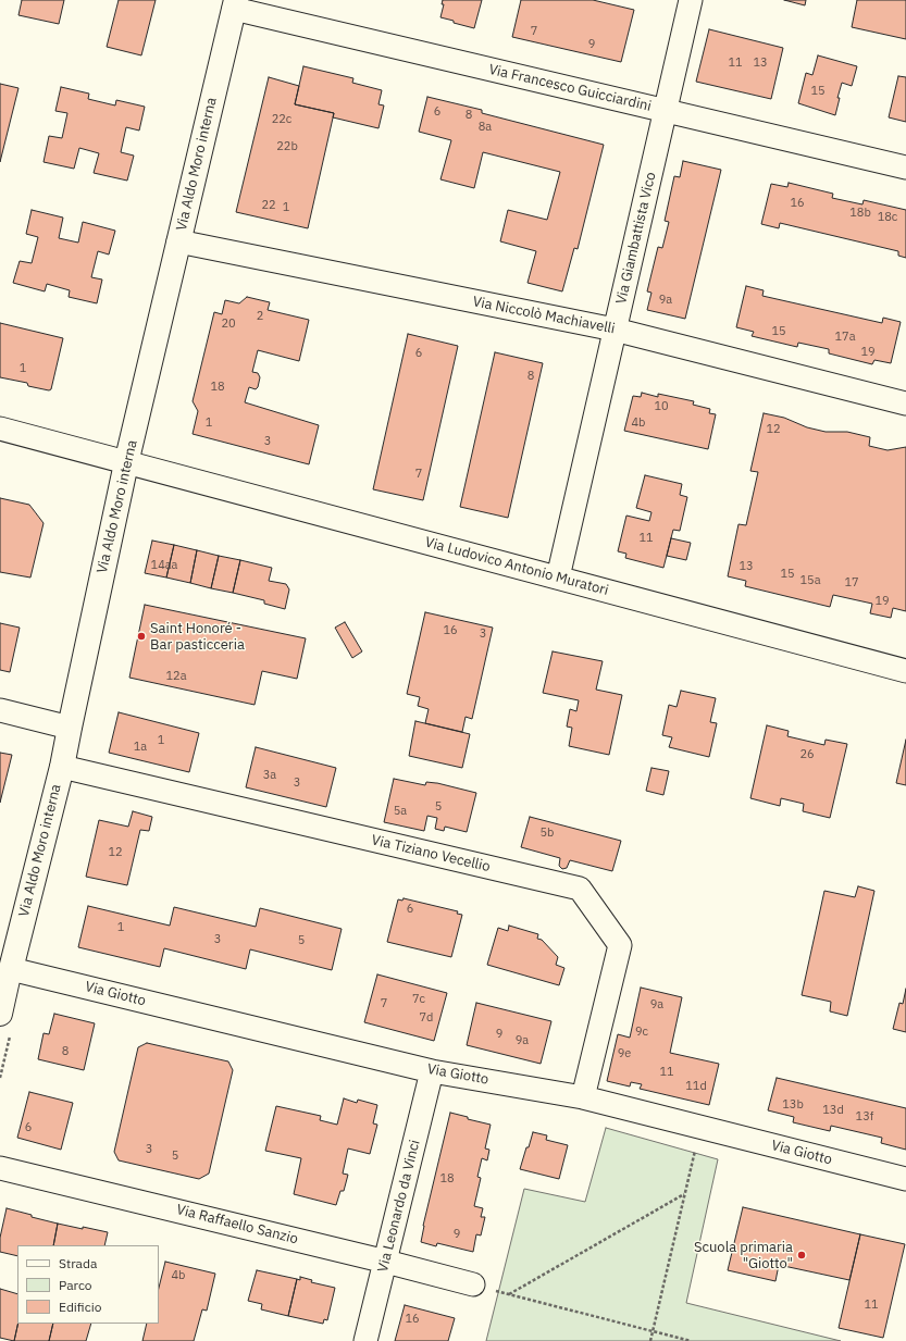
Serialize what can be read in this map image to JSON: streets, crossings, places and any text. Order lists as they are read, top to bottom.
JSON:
{
  "streets": {
    "street": [
      "Via Francesco Guicciardini",
      "Via Aldo Moro interna",
      "Via Giambattista Vico",
      "Via Niccolò Machiavelli",
      "Via Ludovico Antonio Muratori",
      "Via Tiziano Vecellio",
      "Via Giotto",
      "Via Leonardo da Vinci",
      "Via Raffaello Sanzio"
    ]
  },
  "crossings": [
    ["Via Francesco Guicciardini", "Via Aldo Moro interna"],
    ["Via Francesco Guicciardini", "Via Giambattista Vico"],
    ["Via Aldo Moro interna", "Via Niccolò Machiavelli"],
    ["Via Aldo Moro interna", "Via Ludovico Antonio Muratori"],
    ["Via Aldo Moro interna", "Via Tiziano Vecellio"],
    ["Via Aldo Moro interna", "Via Giotto"],
    ["Via Giambattista Vico", "Via Niccolò Machiavelli"],
    ["Via Giambattista Vico", "Via Ludovico Antonio Muratori"],
    ["Via Tiziano Vecellio", "Via Giotto"],
    ["Via Giotto", "Via Leonardo da Vinci"],
    ["Via Leonardo da Vinci", "Via Raffaello Sanzio"]
  ],
  "places": ["Saint Honoré - Bar pasticceria", "Scuola primaria \"Giotto\""],
  "house_numbers": [
    "7",
    "9",
    "11",
    "13",
    "15",
    "6",
    "8",
    "22c",
    "8a",
    "22b",
    "16",
    "22",
    "1",
    "18b",
    "18c",
    "9a",
    "2",
    "20",
    "15",
    "17a",
    "19",
    "6",
    "1",
    "8",
    "18",
    "10",
    "1",
    "4b",
    "12",
    "3",
    "7",
    "11",
    "14aa",
    "13",
    "15",
    "15a",
    "17",
    "19",
    "16",
    "3",
    "12a",
    "1",
    "1a",
    "26",
    "3a",
    "3",
    "5",
    "5a",
    "5b",
    "12",
    "6",
    "1",
    "3",
    "5",
    "7c",
    "7",
    "9a",
    "7d",
    "9c",
    "9",
    "9a",
    "8",
    "9e",
    "11",
    "11d",
    "13b",
    "13d",
    "13f",
    "6",
    "3",
    "5",
    "18",
    "9",
    "4b",
    "11",
    "16"
  ],
  "legend": ["Strada", "Parco", "Edificio"]
}
